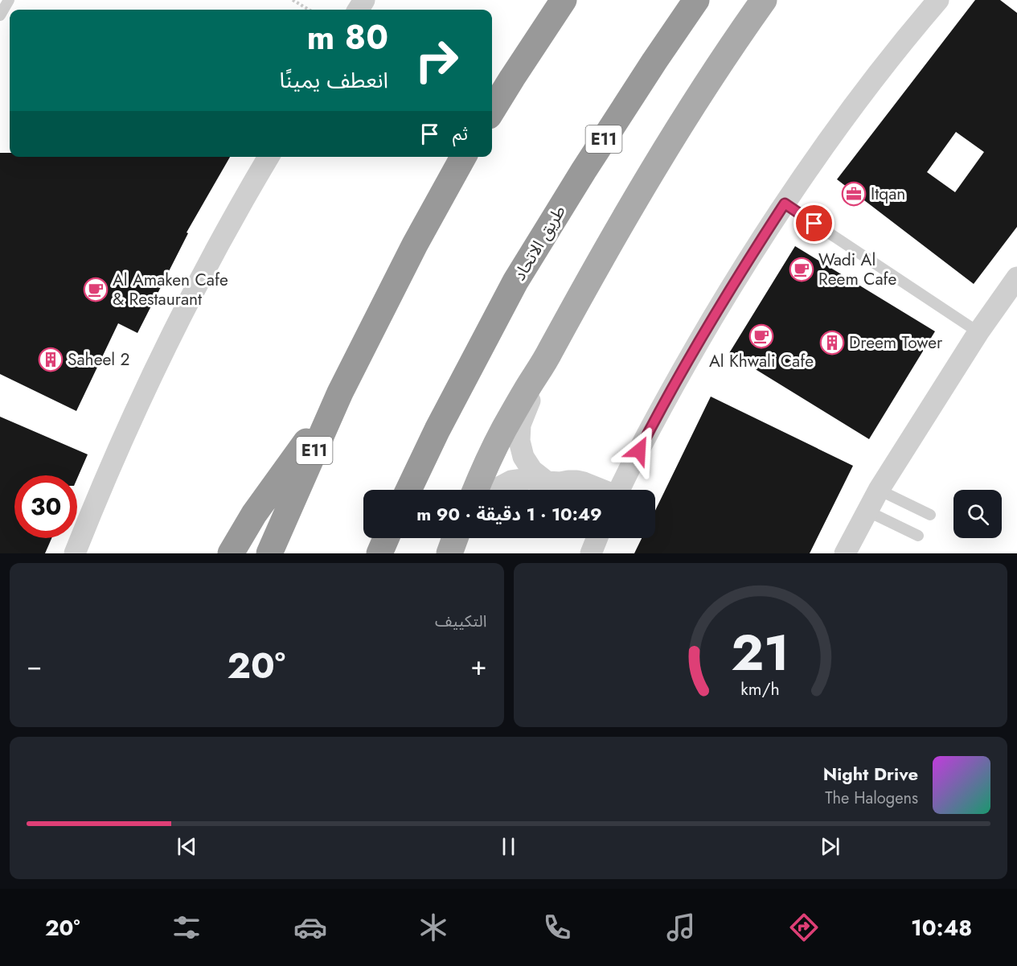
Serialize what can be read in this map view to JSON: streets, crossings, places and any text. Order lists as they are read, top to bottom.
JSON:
{
  "streets": {
    "highway": ["E11", "طريق الاتحاد"]
  },
  "places": {
    "office": ["Itqan"],
    "cafe": ["Wadi Al Reem Cafe", "Al Amaken Cafe & Restaurant", "Al Khwali Cafe"],
    "building": ["Dreem Tower", "Saheel 2"]
  },
  "page": {
    "turn": ["80 m", "انعطف يمينًا"],
    "then": "ثم",
    "limit": "30",
    "trip": "10:49 · 1 دقيقة · 90 m",
    "tile": "التكييف",
    "heat": ["−", "20°", "+"],
    "song": ["Night Drive", "The Halogens"],
    "tabs": ["10:48", "20°"],
    "gauge": ["21", "km/h"]
  }
}
